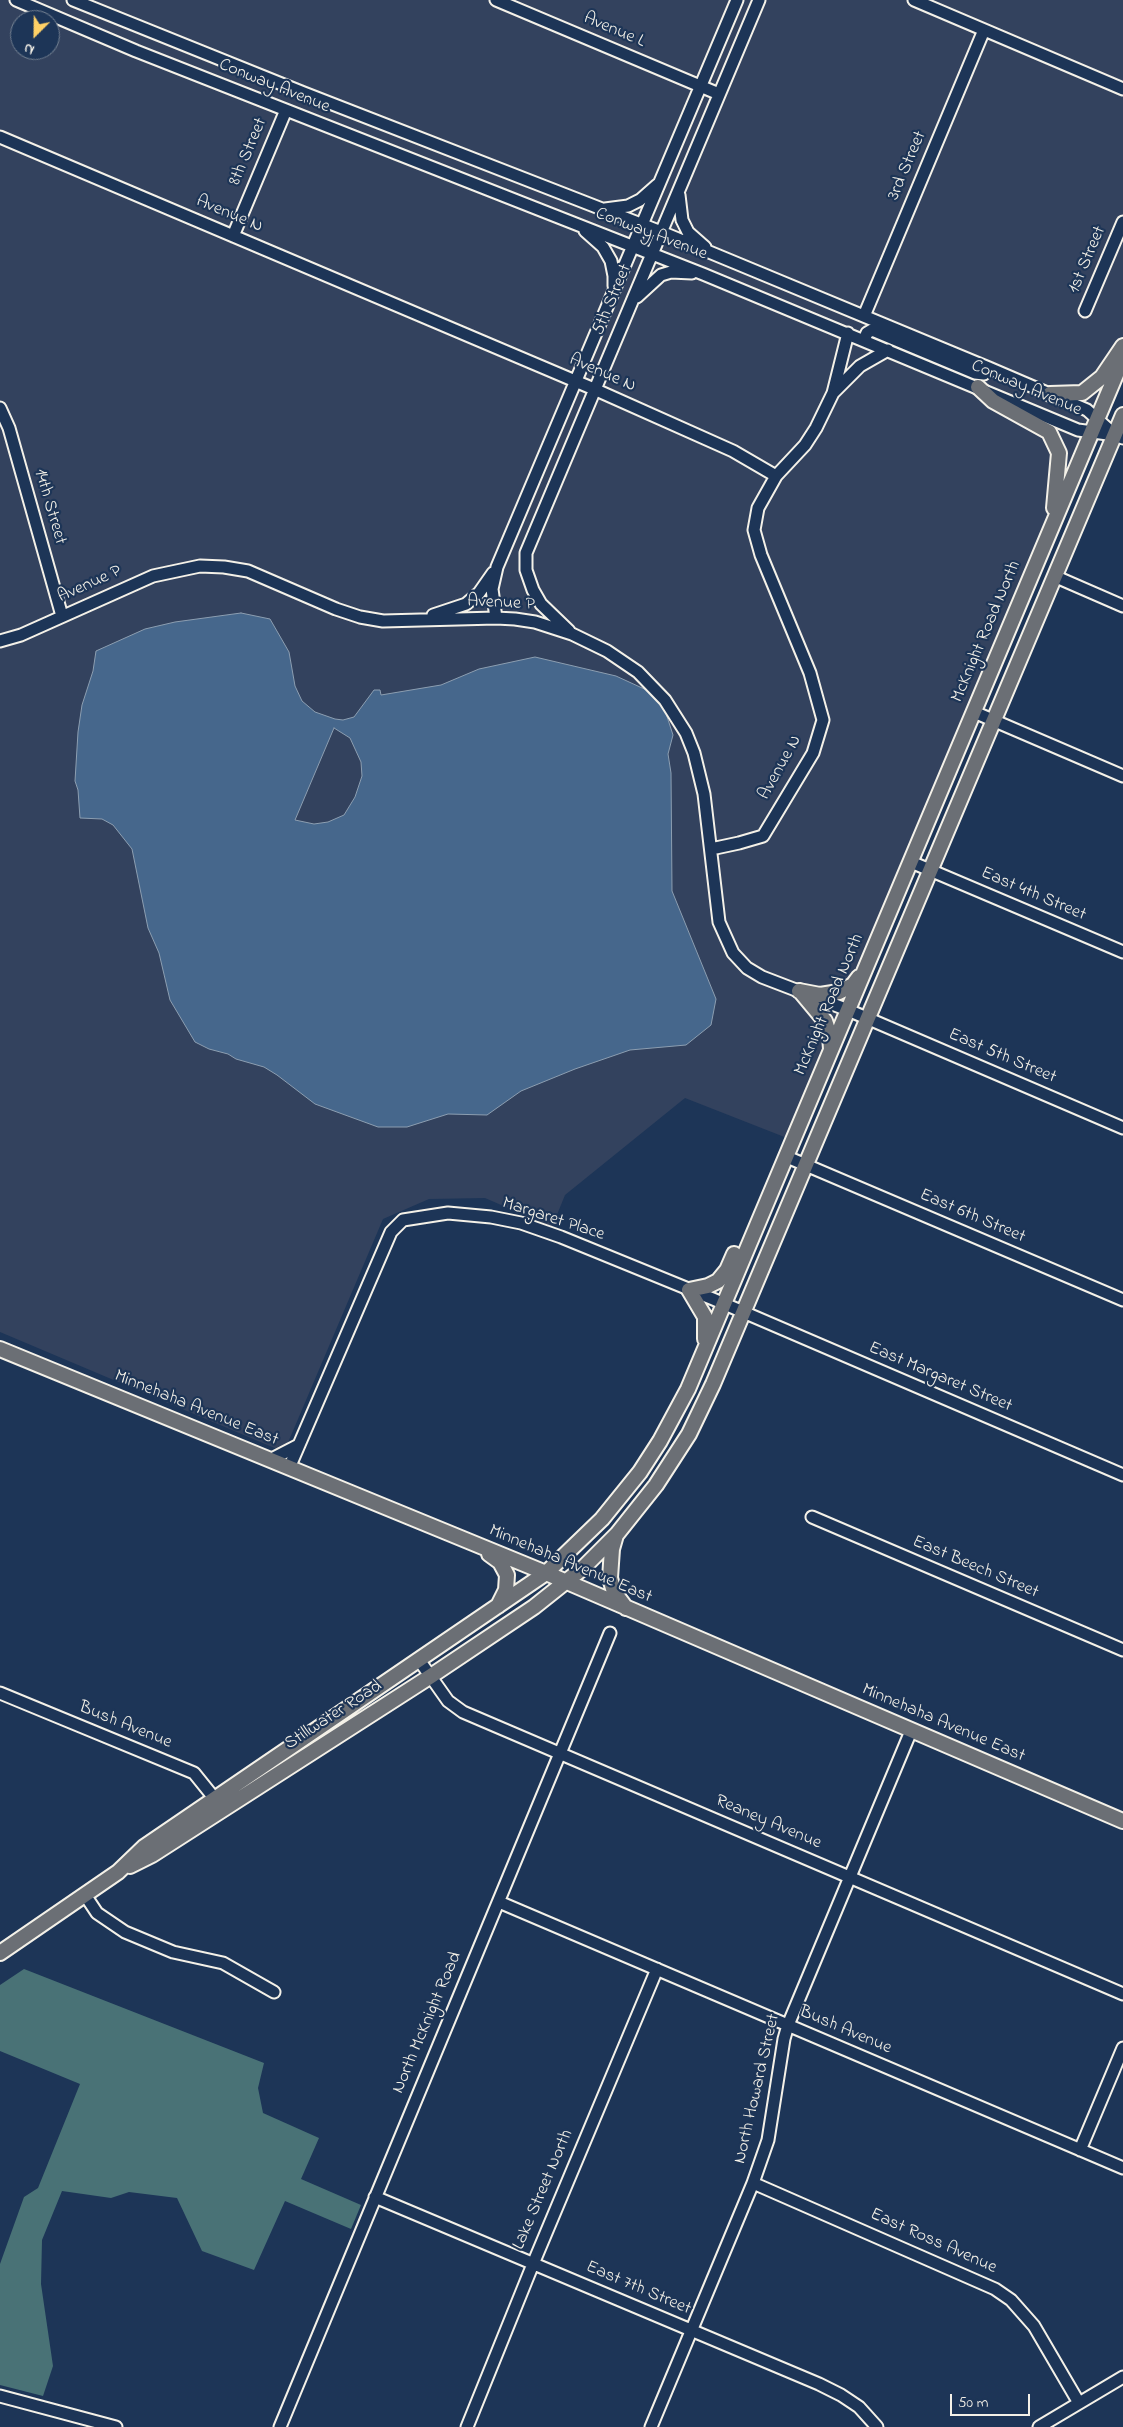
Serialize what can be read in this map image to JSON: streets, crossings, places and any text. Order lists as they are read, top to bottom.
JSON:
{
  "streets": {
    "main road": ["McKnight Road North", "Minnehaha Avenue East", "Stillwater Road"],
    "street": [
      "Avenue L",
      "Conway Avenue",
      "8th Street",
      "3rd Street",
      "Avenue N",
      "1st Street",
      "5th Street",
      "14th Street",
      "Avenue P",
      "East 4th Street",
      "East 5th Street",
      "East 6th Street",
      "Margaret Place",
      "East Margaret Street",
      "East Beech Street",
      "Bush Avenue",
      "Reaney Avenue",
      "North McKnight Road",
      "North Howard Street",
      "Lake Street North",
      "East Ross Avenue",
      "East 7th Street"
    ]
  },
  "crossings": [
    ["Avenue L", "5th Street"],
    ["Conway Avenue", "8th Street"],
    ["Conway Avenue", "3rd Street"],
    ["Conway Avenue", "5th Street"],
    ["Conway Avenue", "McKnight Road North"],
    ["8th Street", "Avenue N"],
    ["Avenue N", "5th Street"],
    ["Avenue N", "Avenue P"],
    ["5th Street", "Avenue P"],
    ["14th Street", "Avenue P"],
    ["Avenue P", "McKnight Road North"],
    ["Avenue P", "East 5th Street"],
    ["McKnight Road North", "East 4th Street"],
    ["McKnight Road North", "East 5th Street"],
    ["McKnight Road North", "East 6th Street"],
    ["McKnight Road North", "Margaret Place"],
    ["McKnight Road North", "East Margaret Street"],
    ["McKnight Road North", "Minnehaha Avenue East"],
    ["McKnight Road North", "Stillwater Road"],
    ["Margaret Place", "East Margaret Street"],
    ["Margaret Place", "Minnehaha Avenue East"],
    ["Minnehaha Avenue East", "Stillwater Road"],
    ["Minnehaha Avenue East", "North Howard Street"],
    ["Stillwater Road", "Bush Avenue"],
    ["Stillwater Road", "Reaney Avenue"],
    ["Bush Avenue", "North McKnight Road"],
    ["Bush Avenue", "North Howard Street"],
    ["Bush Avenue", "Lake Street North"],
    ["Reaney Avenue", "North McKnight Road"],
    ["Reaney Avenue", "North Howard Street"],
    ["North McKnight Road", "East 7th Street"],
    ["North Howard Street", "East Ross Avenue"],
    ["North Howard Street", "East 7th Street"],
    ["Lake Street North", "East 7th Street"]
  ],
  "scale_bar": "50 m",
  "north": "bottom left"
}
